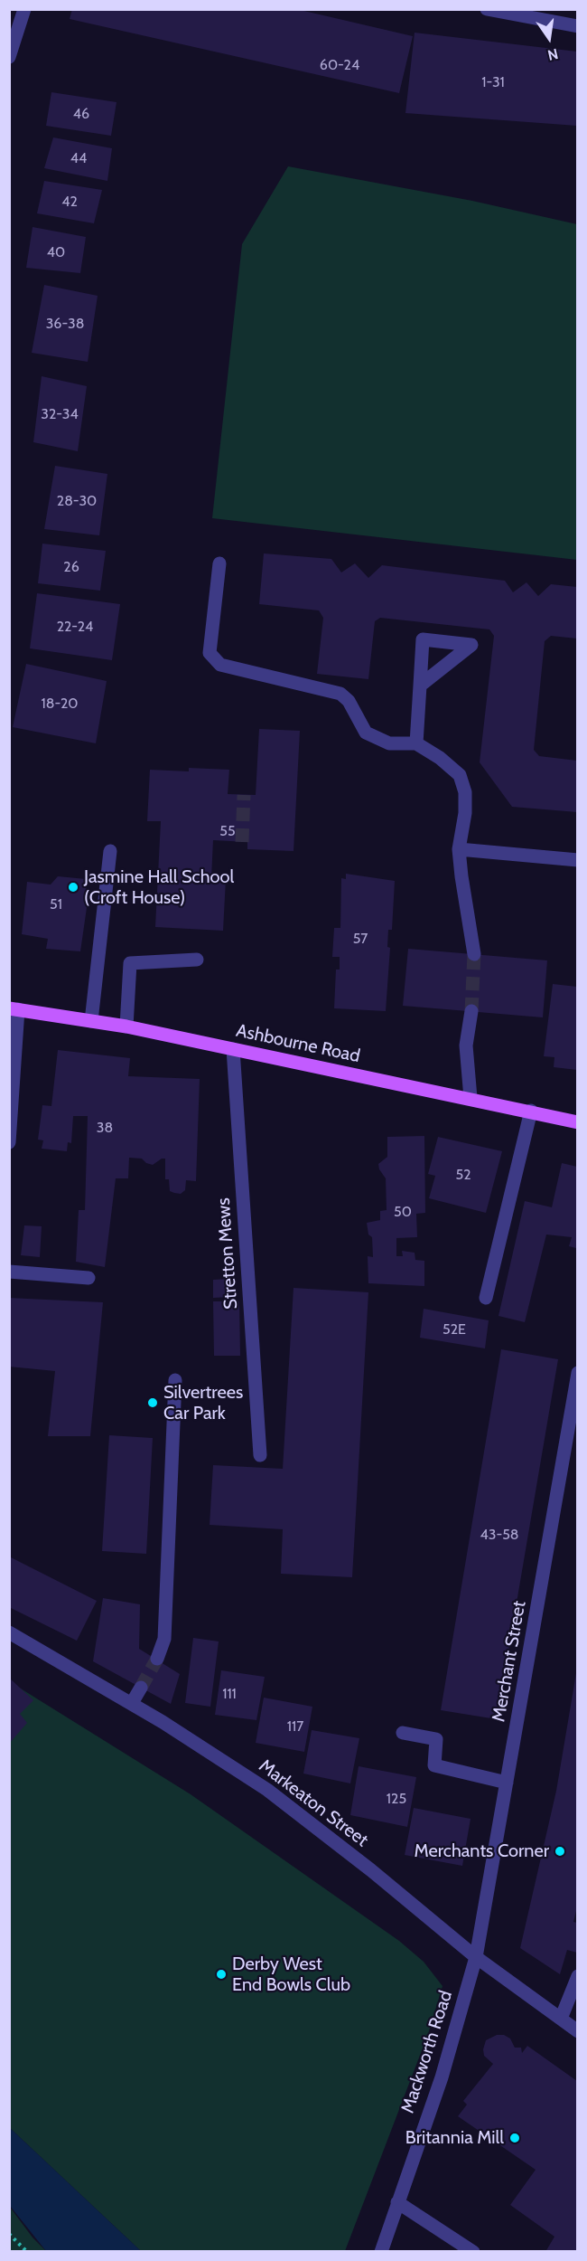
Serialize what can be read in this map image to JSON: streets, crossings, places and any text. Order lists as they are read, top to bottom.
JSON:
{
  "streets": {
    "main road": ["Ashbourne Road"],
    "street": [
      "Stretton Mews",
      "Merchant Street",
      "Markeaton Street",
      "Mackworth Road"
    ]
  },
  "crossings": [
    ["Ashbourne Road", "Stretton Mews"],
    ["Merchant Street", "Markeaton Street"],
    ["Merchant Street", "Mackworth Road"],
    ["Markeaton Street", "Mackworth Road"]
  ],
  "places": [
    "Jasmine Hall School (Croft House)",
    "Silvertrees Car Park",
    "Merchants Corner",
    "Derby West End Bowls Club",
    "Britannia Mill"
  ],
  "house_numbers": [
    "60-24",
    "1-31",
    "46",
    "44",
    "42",
    "40",
    "36-38",
    "32-34",
    "28-30",
    "26",
    "22-24",
    "18-20",
    "55",
    "51",
    "57",
    "38",
    "52",
    "50",
    "52E",
    "43-58",
    "111",
    "117",
    "125"
  ],
  "north": "bottom"
}
